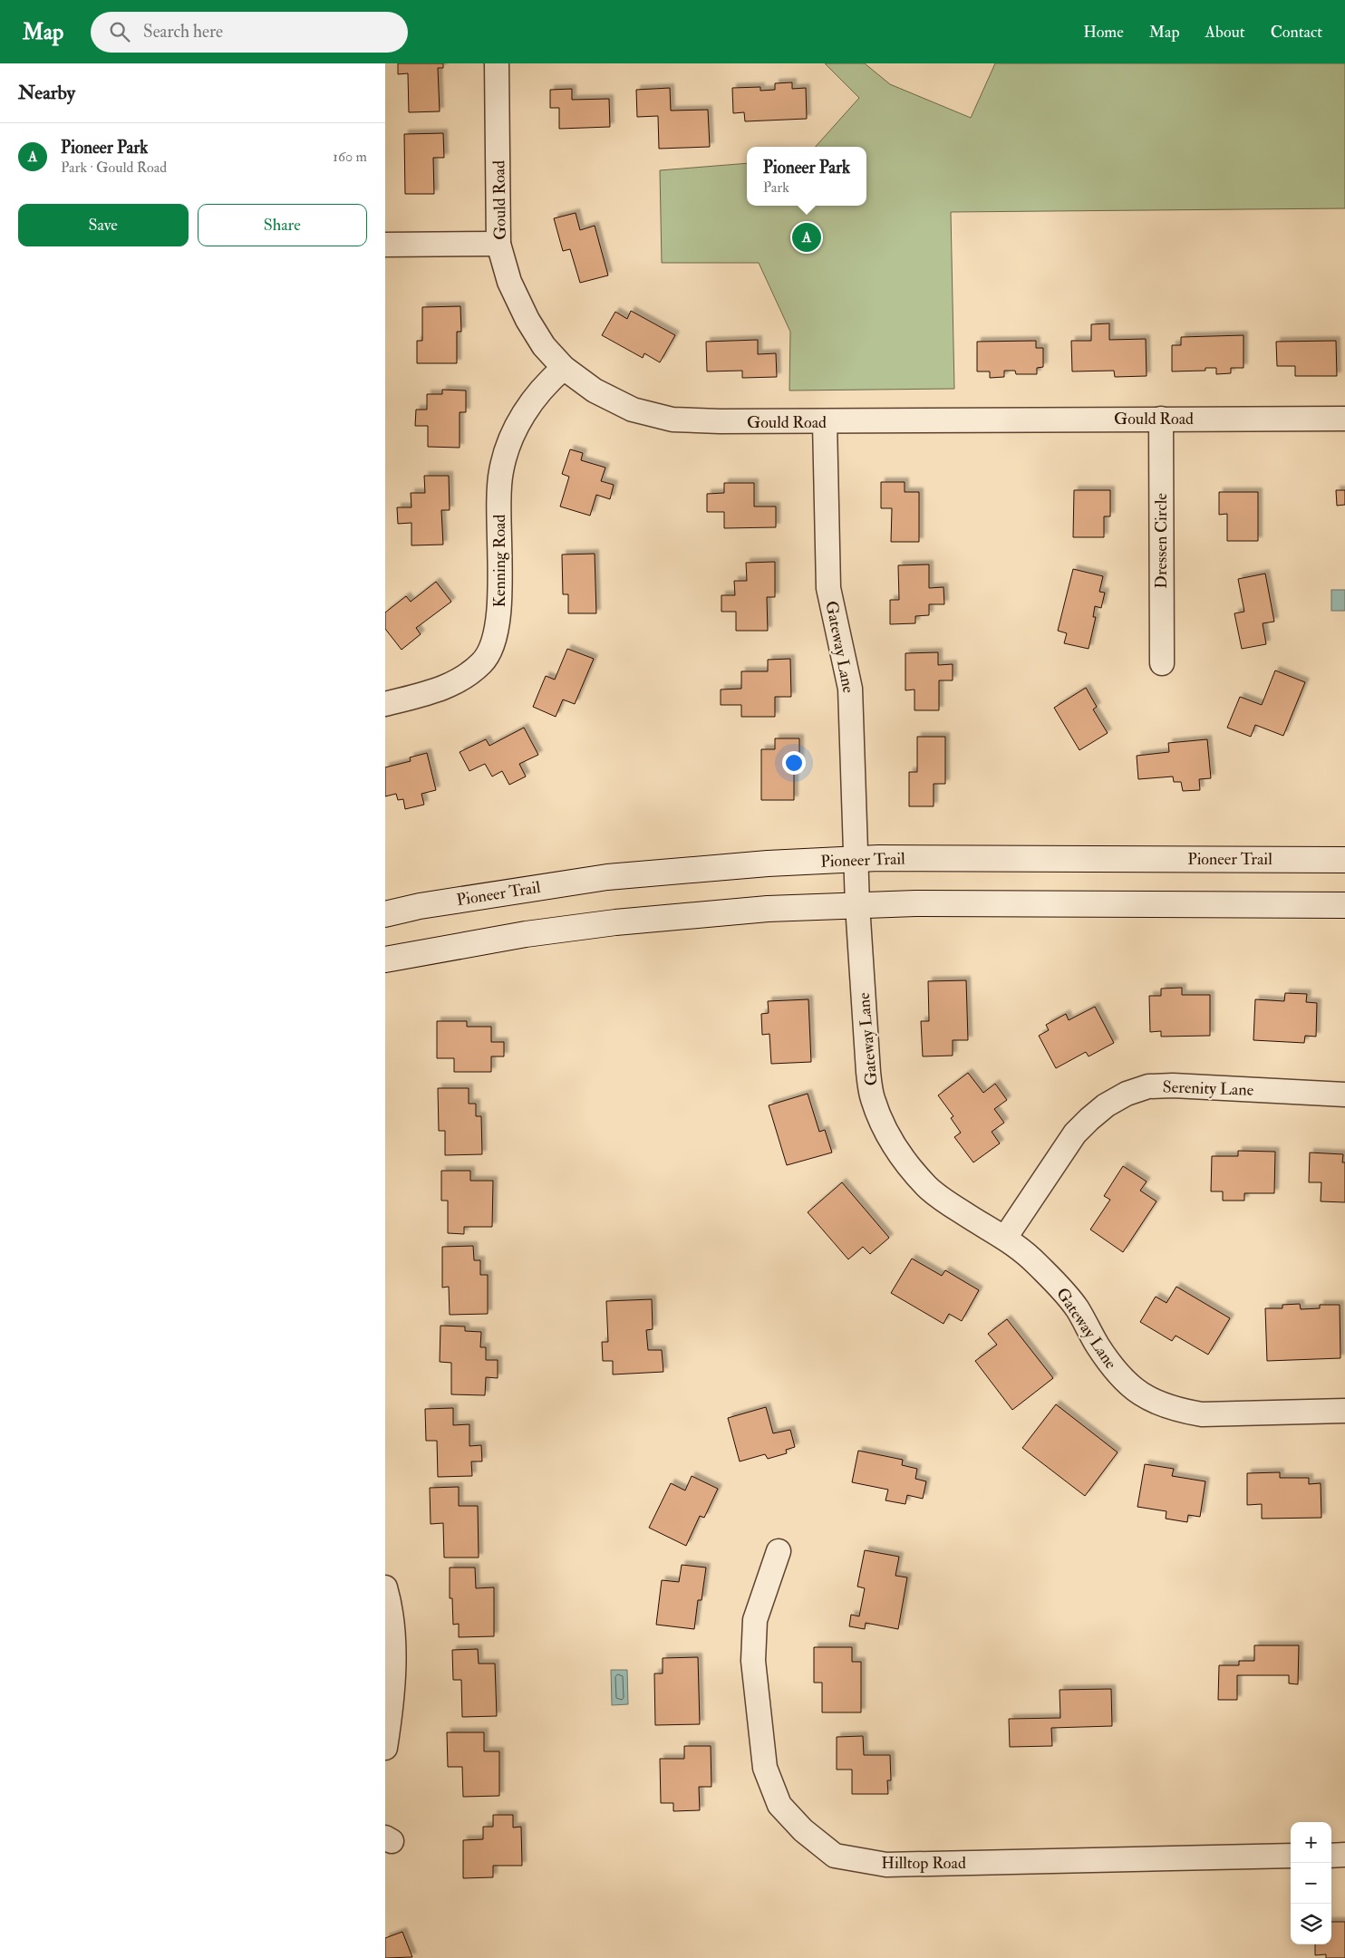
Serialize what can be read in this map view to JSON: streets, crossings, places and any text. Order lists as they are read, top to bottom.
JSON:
{
  "streets": {
    "main road": ["Pioneer Trail"],
    "street": [
      "Gould Road",
      "Dressen Circle",
      "Kenning Road",
      "Gateway Lane",
      "Serenity Lane",
      "Hilltop Road"
    ]
  },
  "crossings": [
    ["Gould Road", "Dressen Circle"],
    ["Gould Road", "Kenning Road"],
    ["Gould Road", "Gateway Lane"],
    ["Gateway Lane", "Pioneer Trail"],
    ["Gateway Lane", "Serenity Lane"]
  ],
  "page": {
    "header": "Map",
    "search": "Search here",
    "nav": [
      "Home",
      "Map",
      "About",
      "Contact"
    ],
    "heading": "Nearby",
    "list": [
      {
        "mark": "A",
        "name": "Pioneer Park",
        "note": "Park · Gould Road",
        "value": "160 m"
      }
    ],
    "popup": ["Pioneer Park", "Park"],
    "buttons": ["Save", "Share"],
    "pins": "A",
    "map_buttons": ["+", "−"]
  }
}
